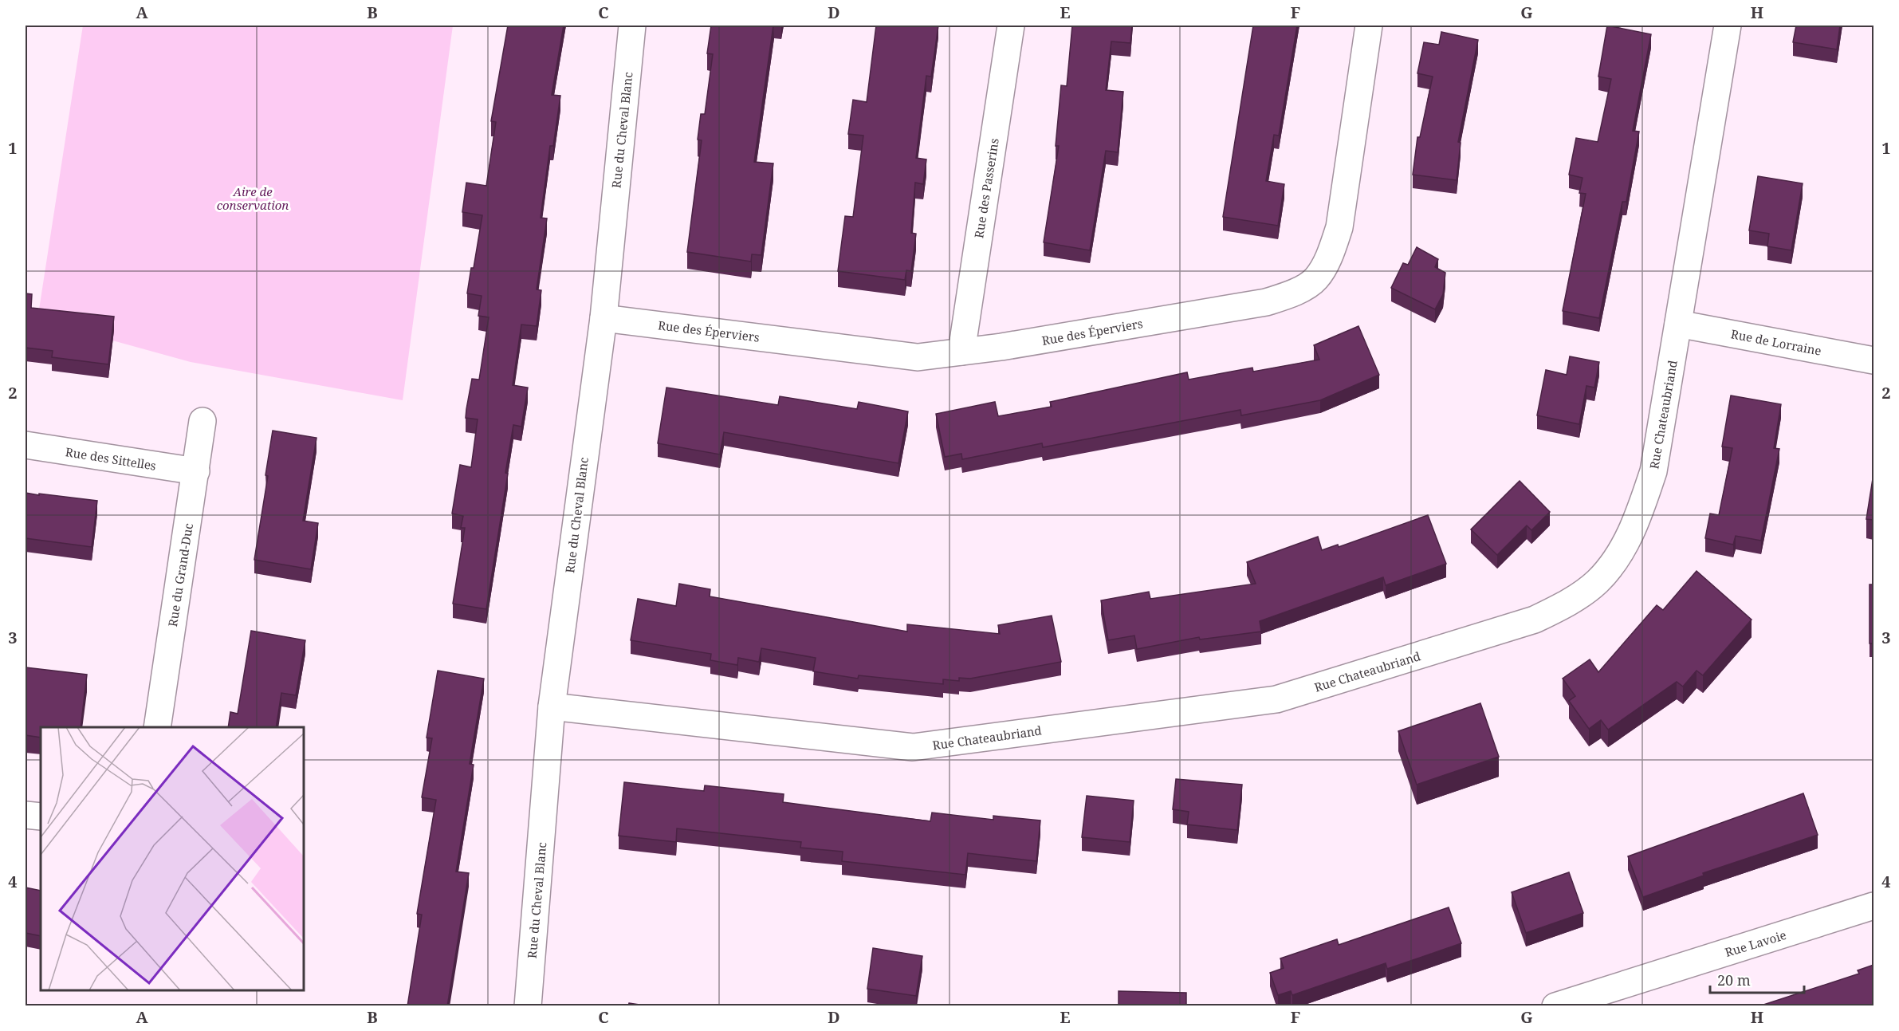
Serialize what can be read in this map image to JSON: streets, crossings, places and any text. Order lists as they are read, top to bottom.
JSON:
{
  "streets": {
    "street": [
      "Rue du Cheval Blanc",
      "Rue des Passerins",
      "Rue des Éperviers",
      "Rue de Lorraine",
      "Rue Chateaubriand",
      "Rue des Sittelles",
      "Rue du Grand-Duc",
      "Rue Lavoie"
    ]
  },
  "crossings": [
    ["Rue du Cheval Blanc", "Rue des Éperviers"],
    ["Rue du Cheval Blanc", "Rue Chateaubriand"],
    ["Rue des Passerins", "Rue des Éperviers"],
    ["Rue de Lorraine", "Rue Chateaubriand"],
    ["Rue des Sittelles", "Rue du Grand-Duc"]
  ],
  "parks": ["Aire de conservation"],
  "scale_bar": "20 m",
  "grid": {
    "columns": [
      "A",
      "B",
      "C",
      "D",
      "E",
      "F",
      "G",
      "H"
    ],
    "rows": [
      "1",
      "2",
      "3",
      "4"
    ]
  }
}
